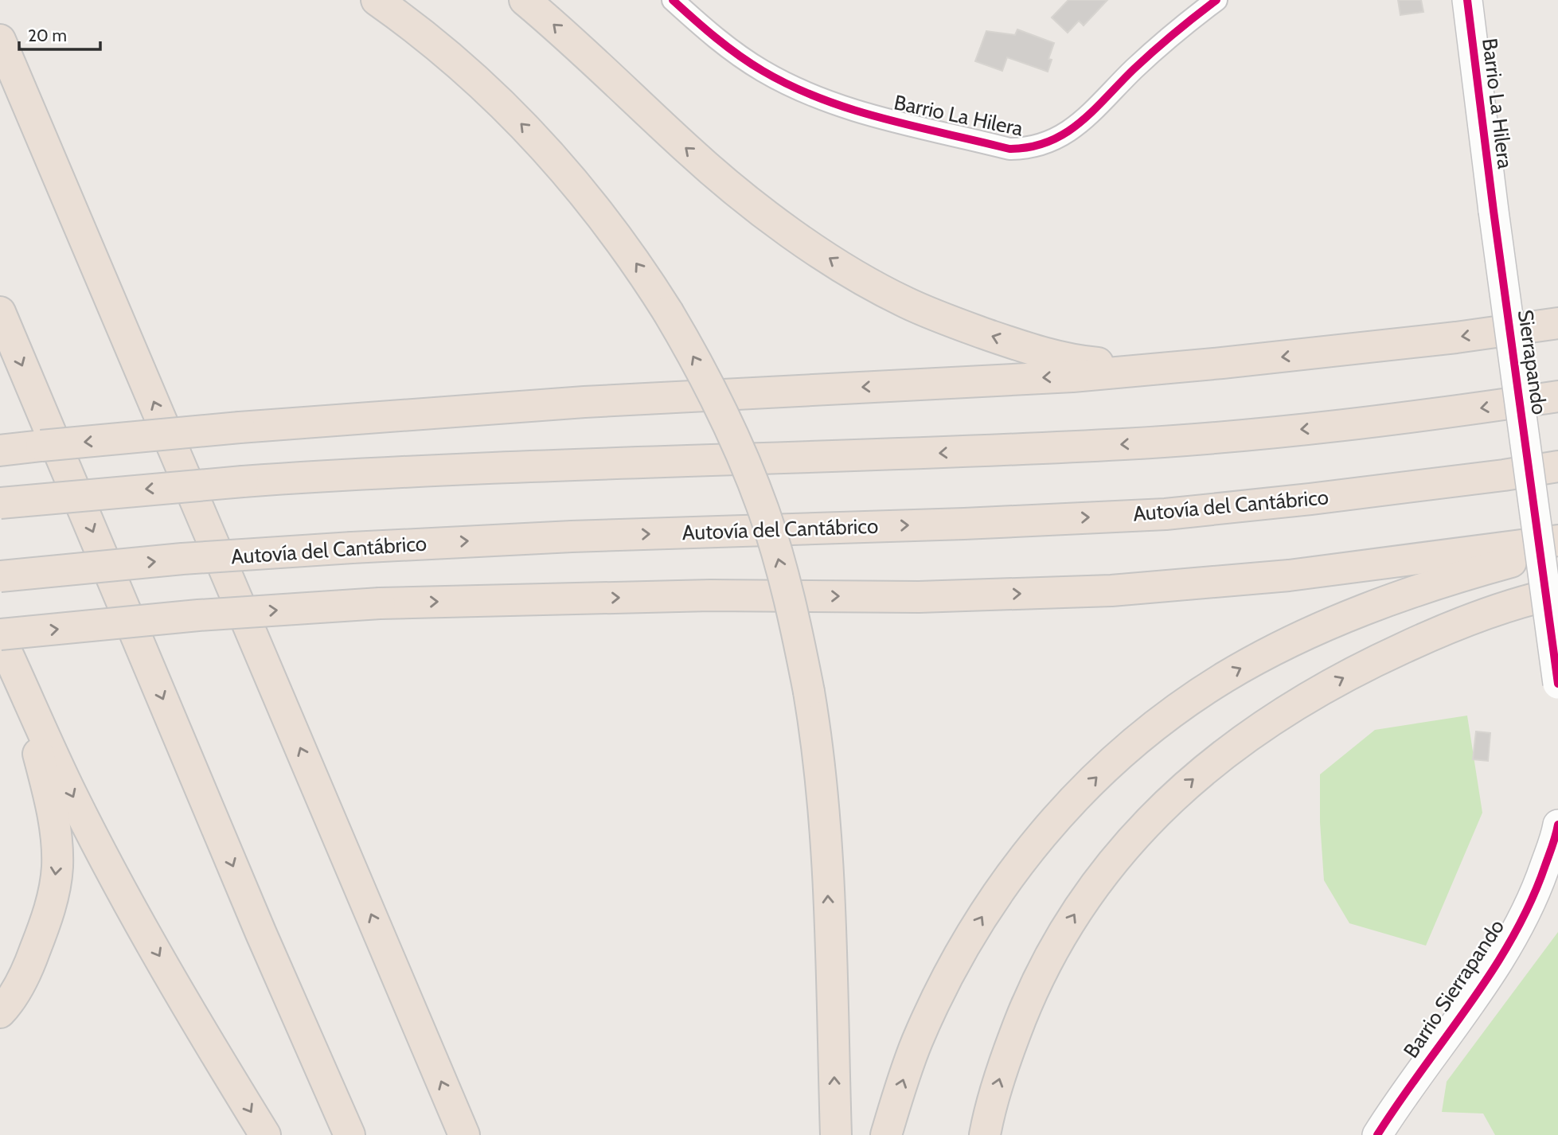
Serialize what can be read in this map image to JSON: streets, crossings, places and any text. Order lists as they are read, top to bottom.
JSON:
{
  "streets": {
    "highway": ["Autovía del Cantábrico"],
    "street": ["Barrio La Hilera", "Sierrapando", "Barrio Sierrapando"]
  },
  "crossings": [
    ["Barrio La Hilera", "Sierrapando"]
  ],
  "scale_bar": "20 m"
}
